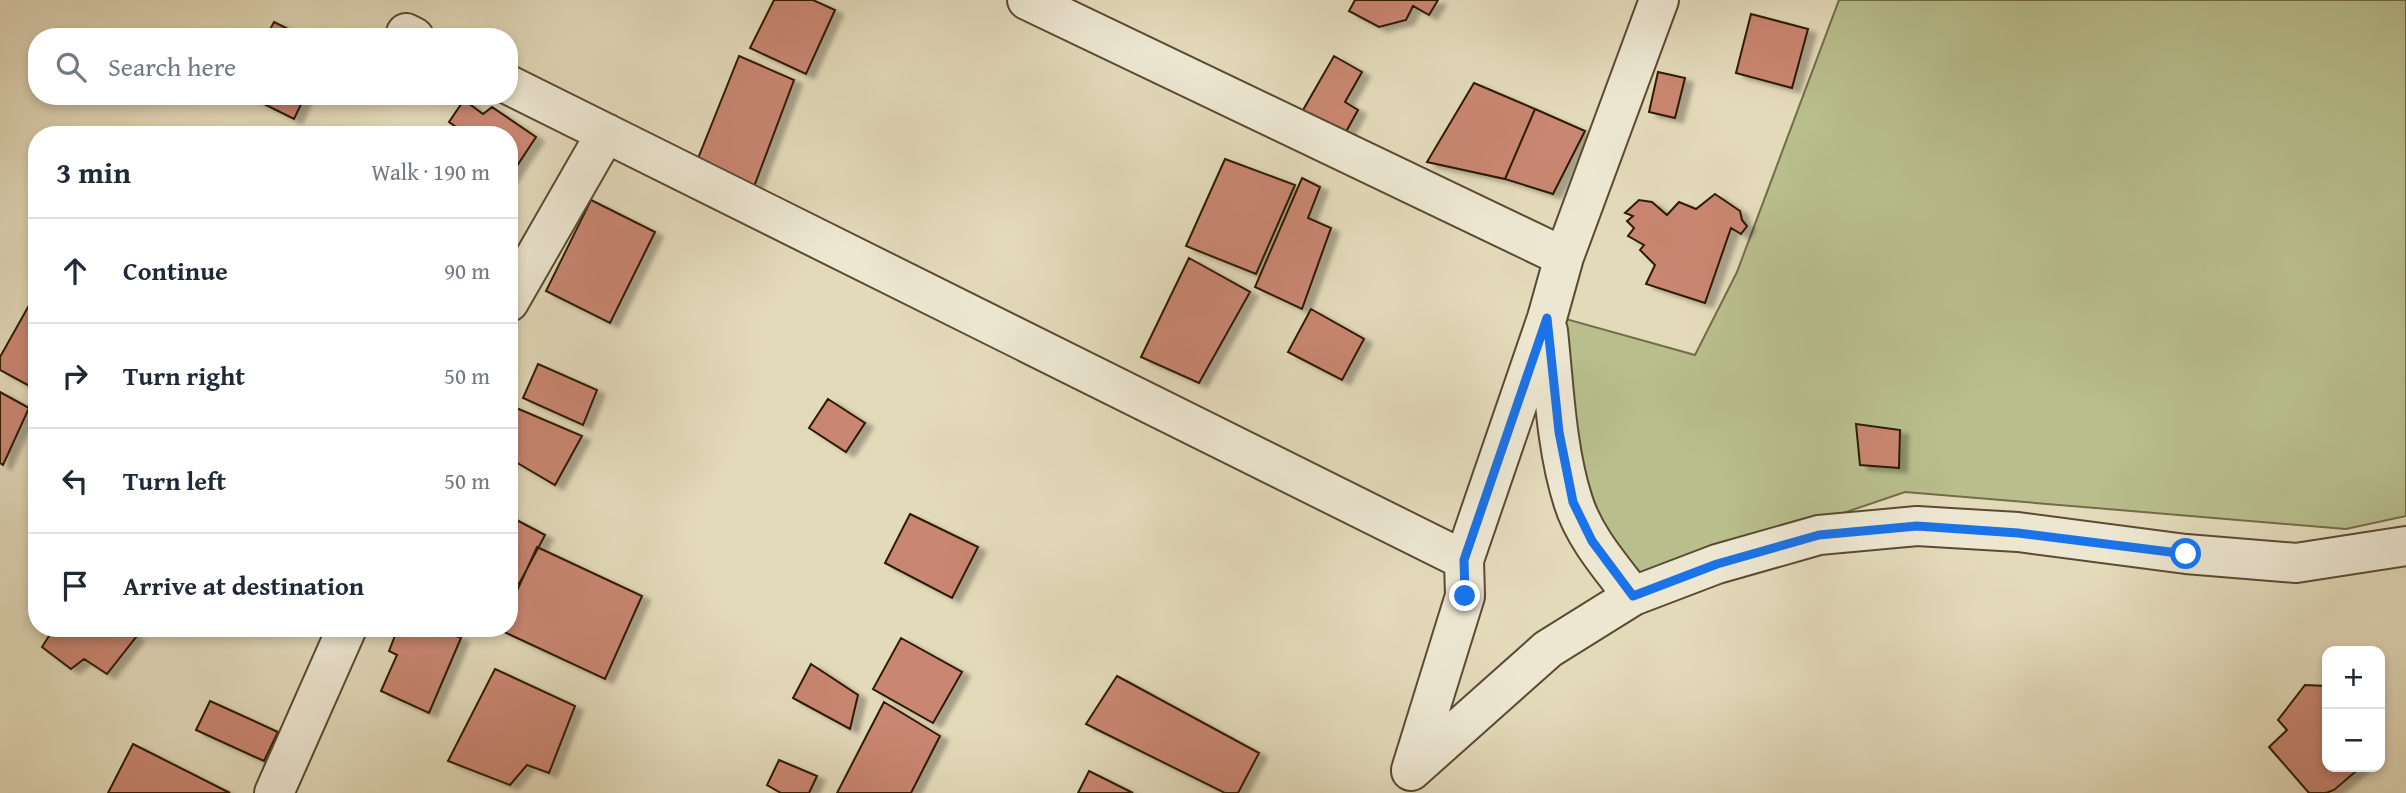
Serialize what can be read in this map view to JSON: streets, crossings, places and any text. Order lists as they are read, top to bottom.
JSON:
{
  "page": {
    "search": "Search here",
    "heading": ["3 min", "Walk · 190 m"],
    "list": [
      ["Continue", "90 m"],
      ["Turn right", "50 m"],
      ["Turn left", "50 m"],
      "Arrive at destination"
    ],
    "map_buttons": ["+", "−"]
  }
}
